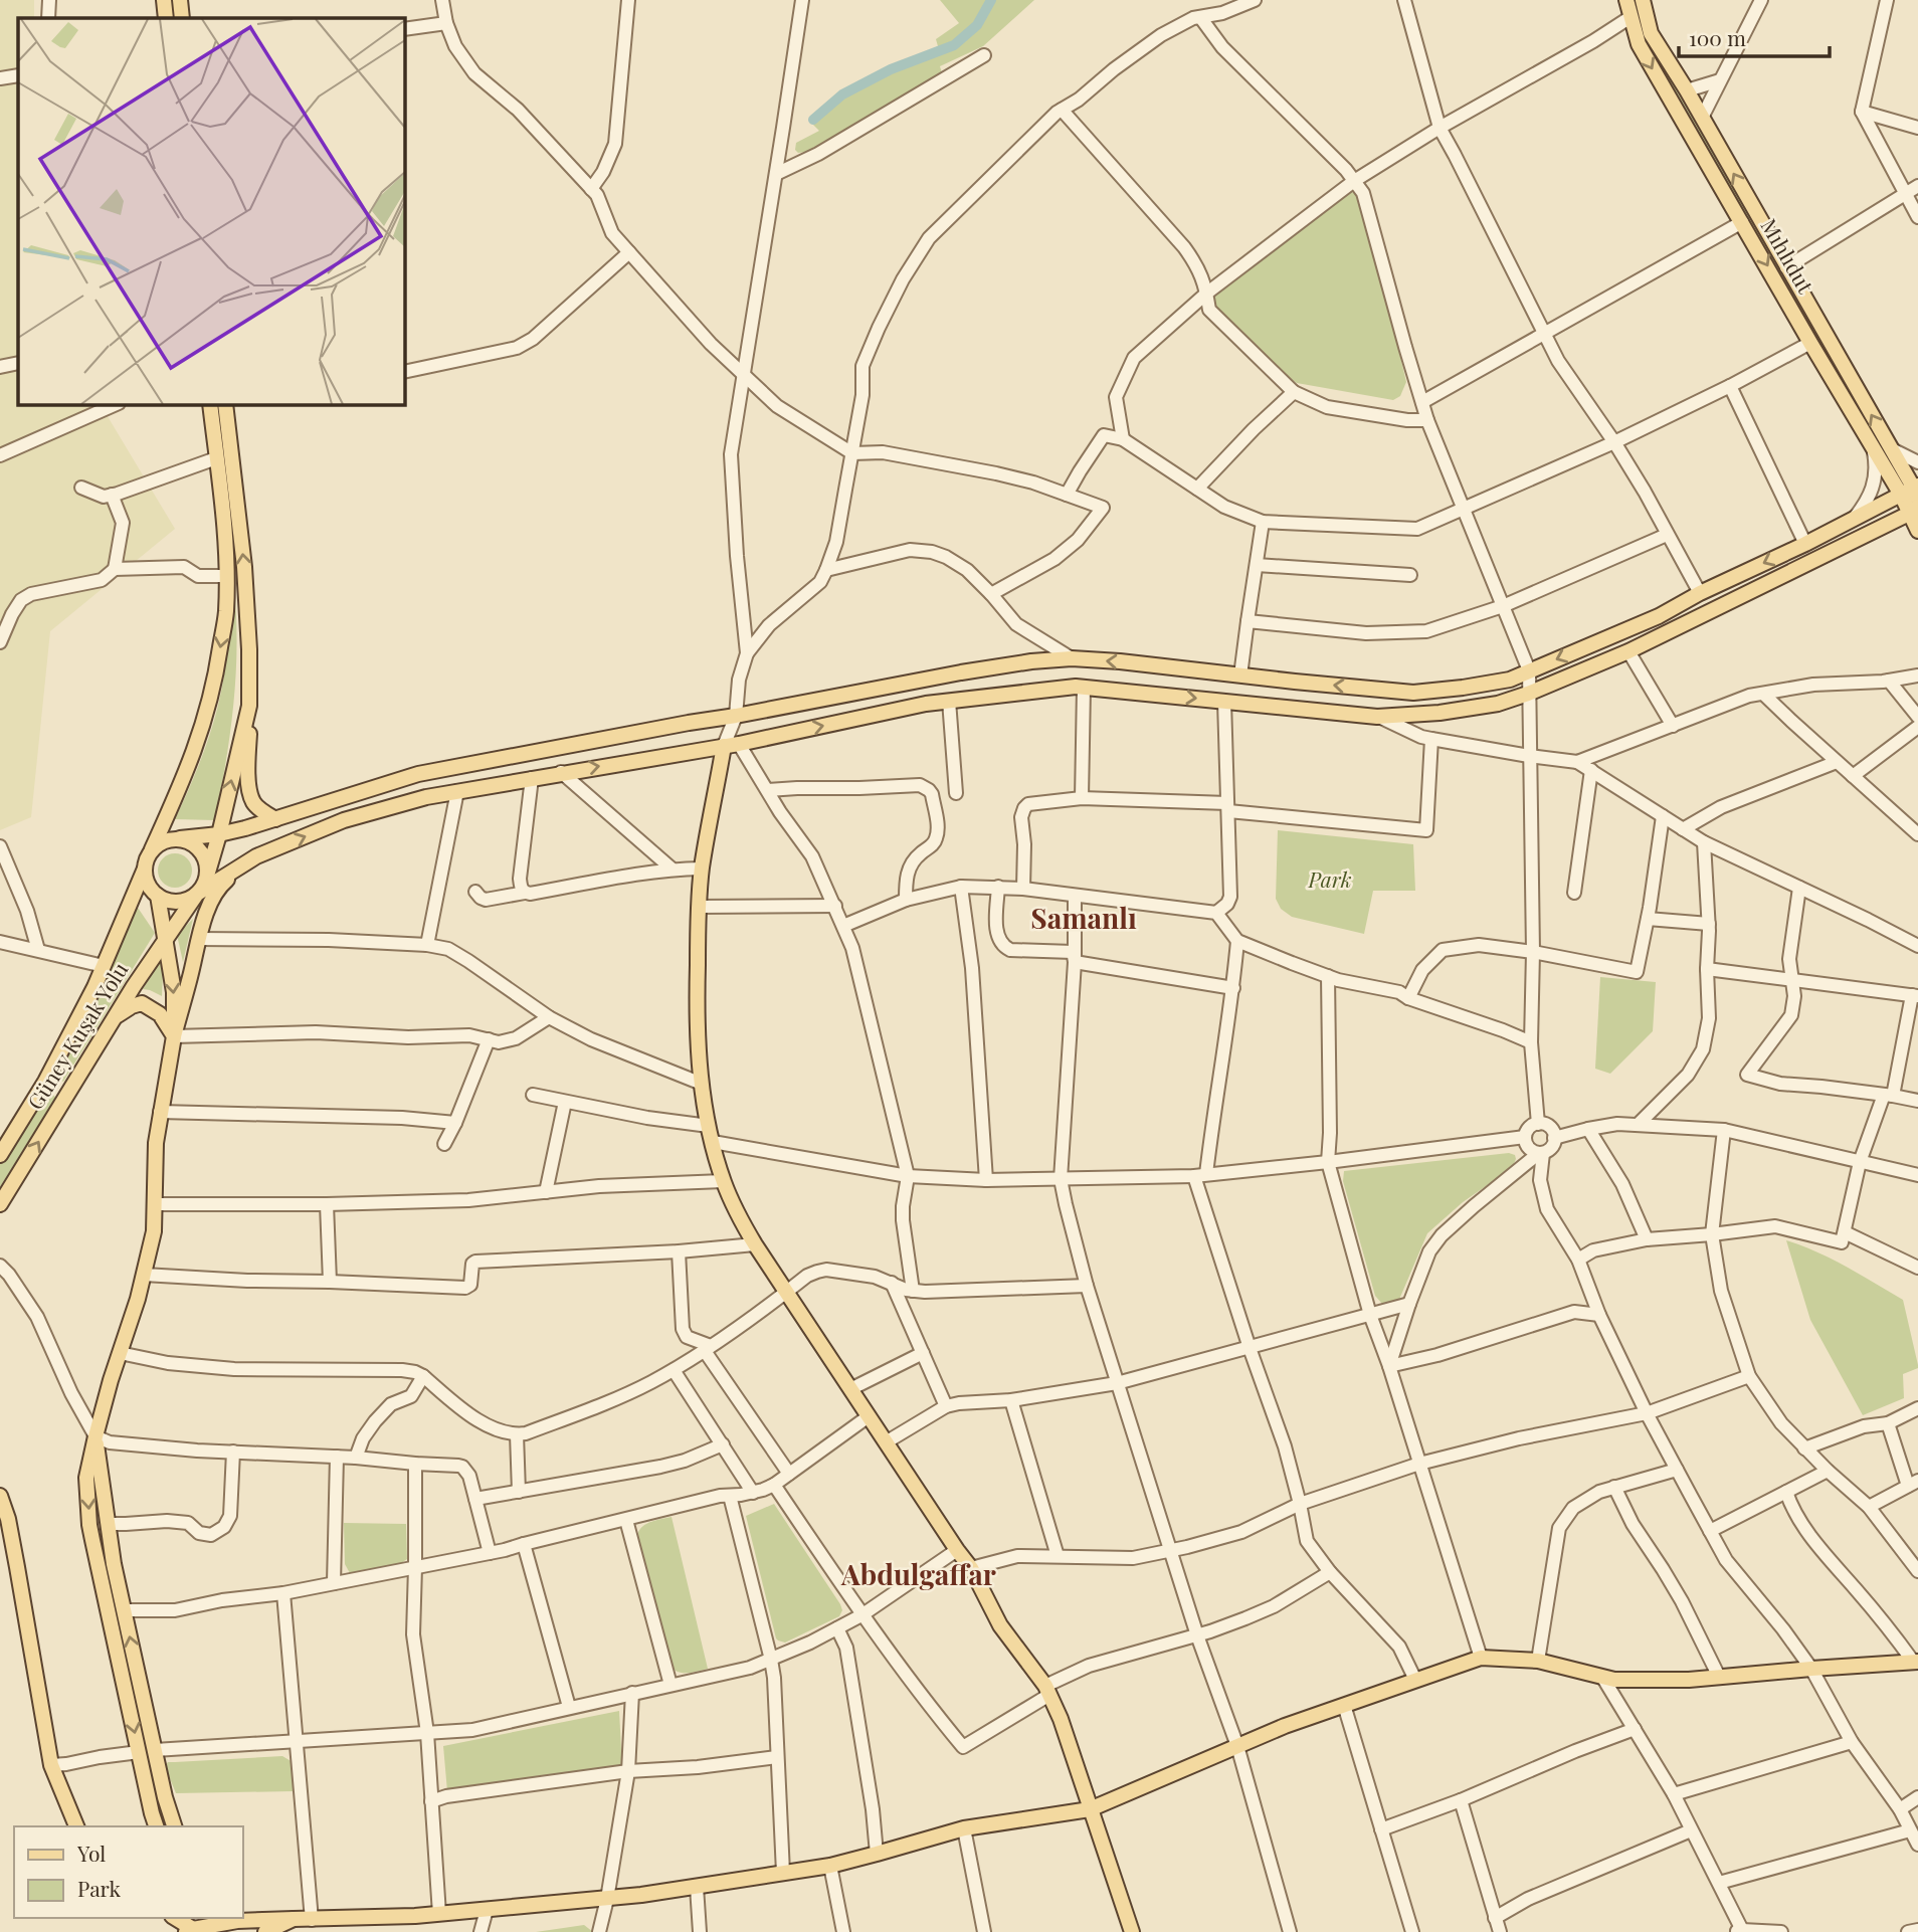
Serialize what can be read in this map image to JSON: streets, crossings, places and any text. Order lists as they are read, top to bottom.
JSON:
{
  "streets": {
    "main road": ["Mıhlıdut", "Güney Kuşak Yolu"]
  },
  "districts": ["Samanlı", "Abdulgaffar"],
  "parks": ["Park"],
  "legend": ["Yol", "Park"],
  "scale_bar": "100 m"
}
